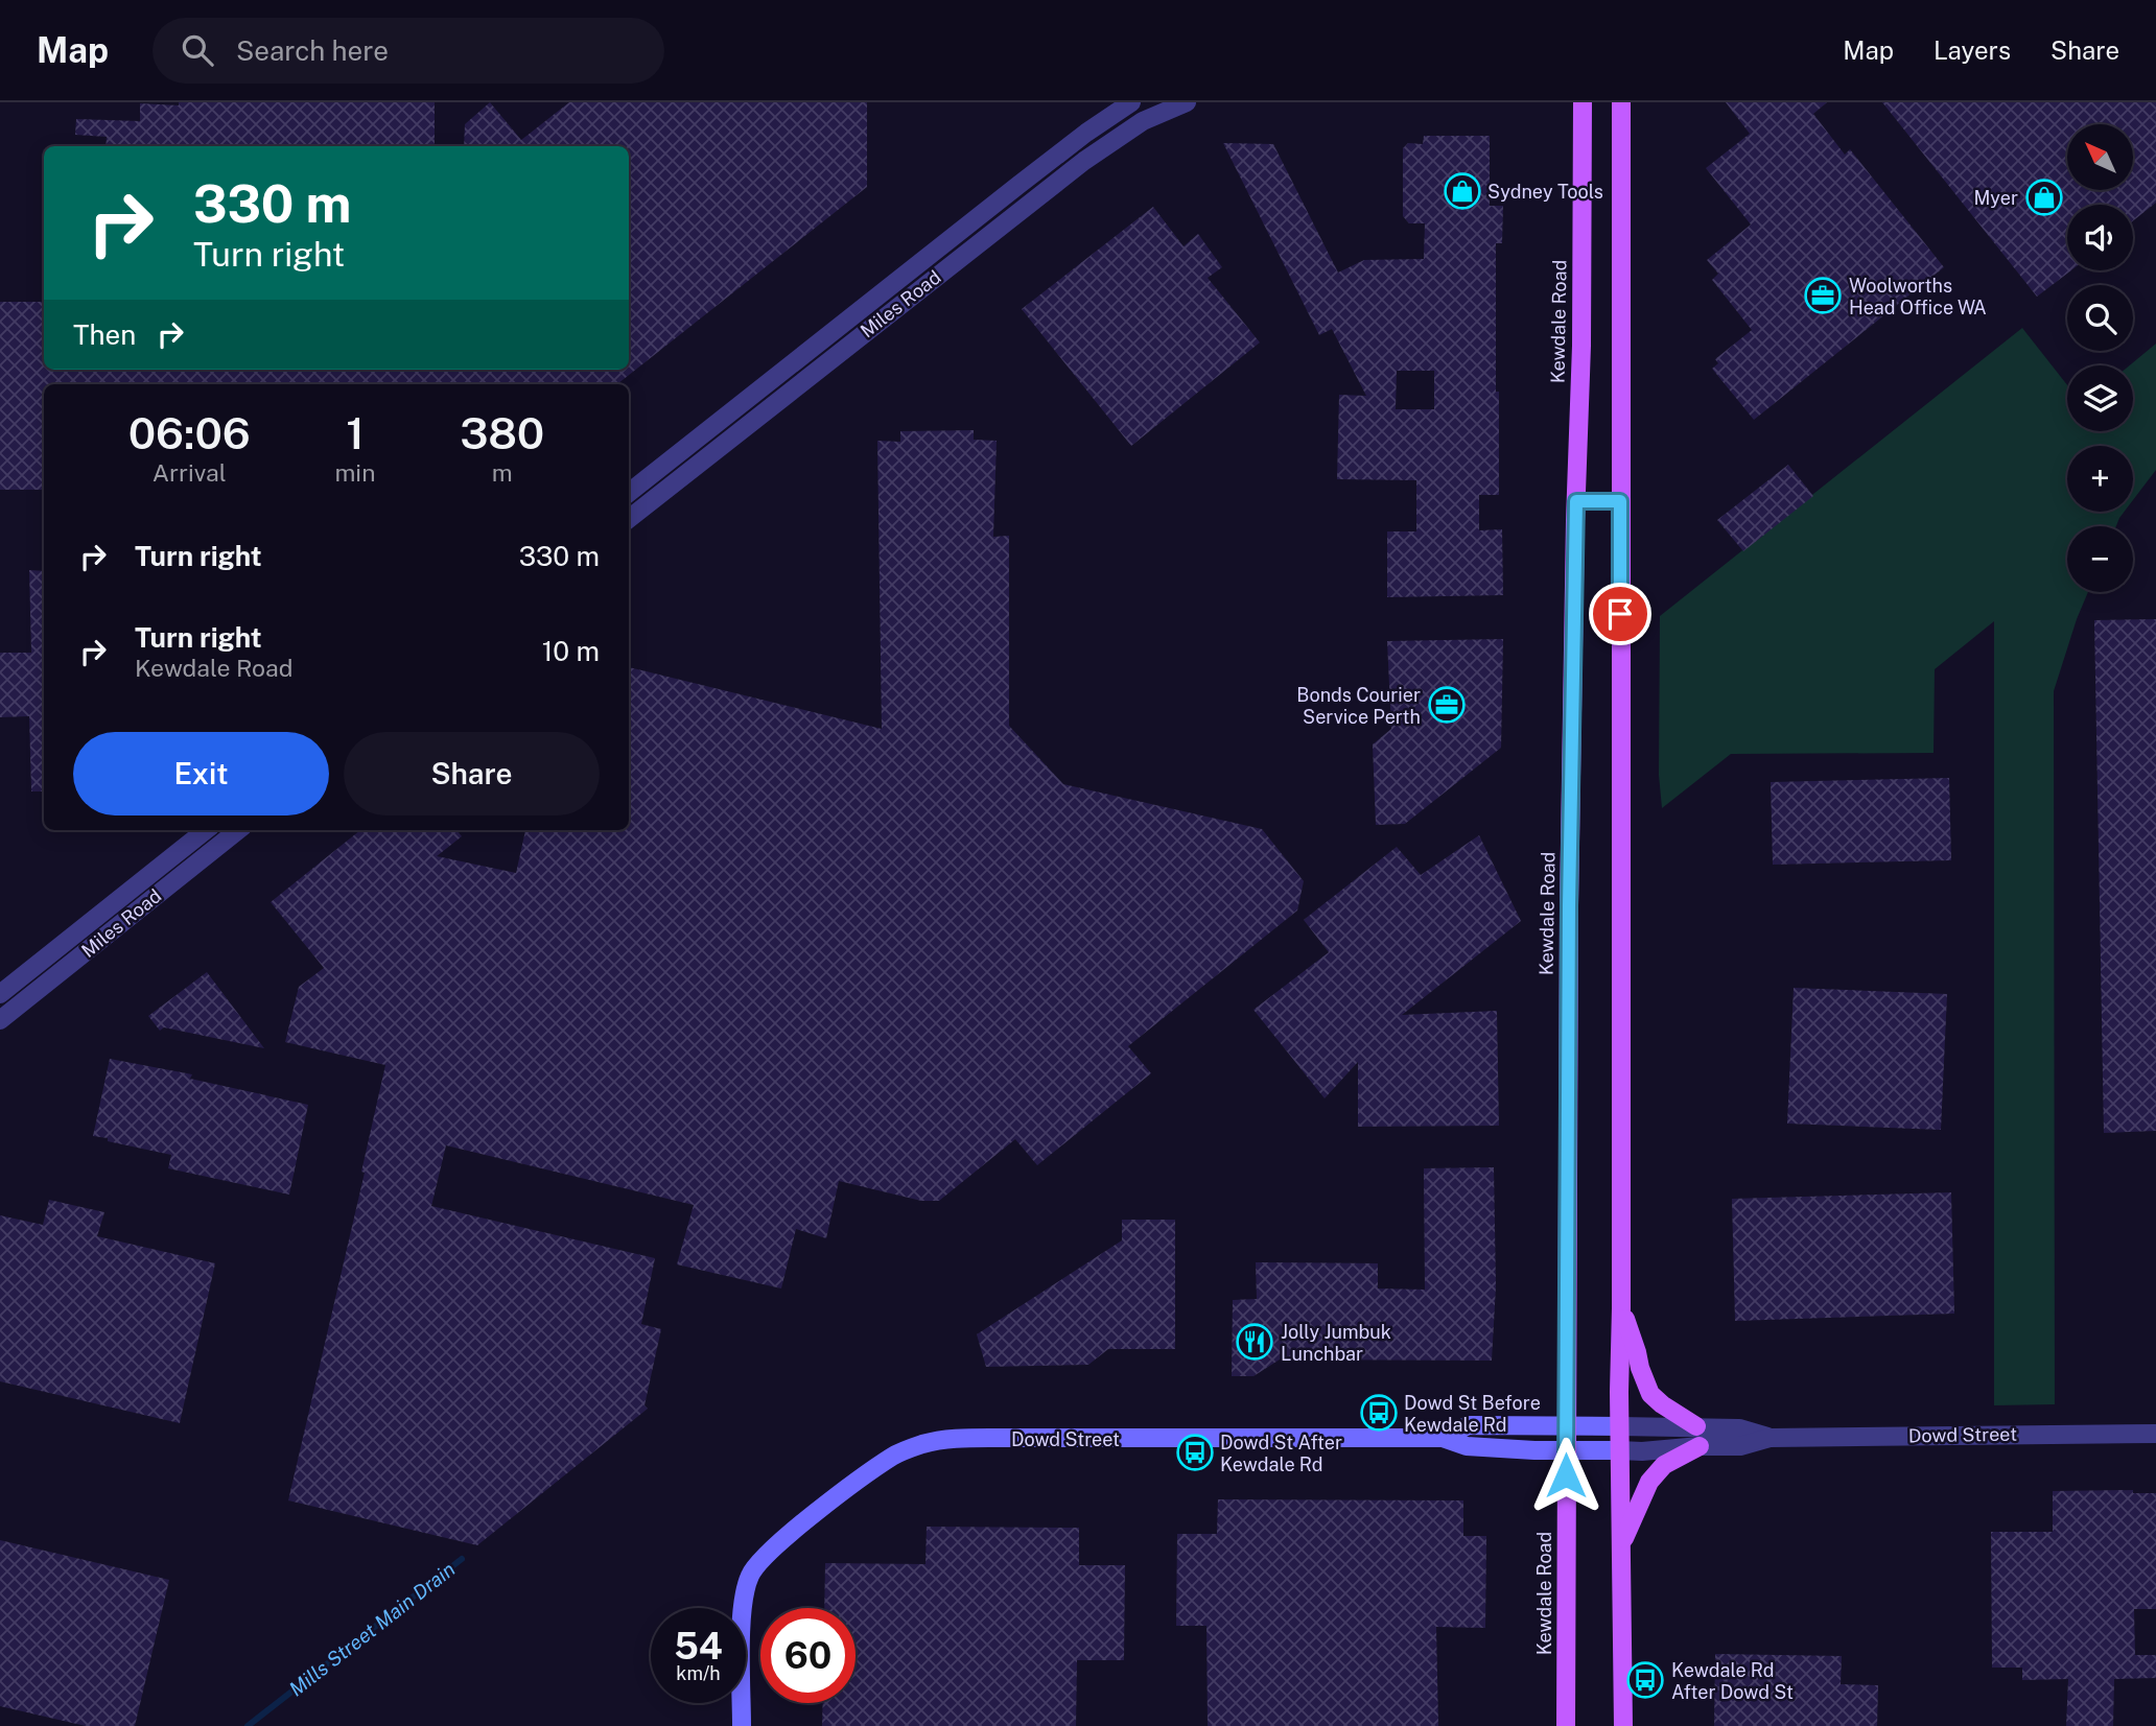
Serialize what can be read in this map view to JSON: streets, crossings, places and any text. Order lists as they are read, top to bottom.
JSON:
{
  "streets": {
    "main road": ["Kewdale Road", "Dowd Street"],
    "street": ["Miles Road"]
  },
  "crossings": [
    ["Kewdale Road", "Dowd Street"]
  ],
  "water": ["Mills Street Main Drain"],
  "places": {
    "shop": ["Sydney Tools", "Myer"],
    "office": ["Woolworths Head Office WA", "Bonds Courier Service Perth"],
    "restaurant": ["Jolly Jumbuk Lunchbar"],
    "bus stop": ["Dowd St Before Kewdale Rd", "Dowd St After Kewdale Rd", "Kewdale Rd After Dowd St"]
  },
  "north": "top left",
  "page": {
    "header": "Map",
    "search": "Search here",
    "nav": ["Map", "Layers", "Share"],
    "map_buttons": ["+", "−"],
    "turn": ["330 m", "Turn right"],
    "then": "Then",
    "eta": [
      "06:06",
      "Arrival",
      "1",
      "min",
      "380",
      "m"
    ],
    "list": [
      {
        "name": "Turn right",
        "value": "330 m"
      },
      {
        "name": "Turn right",
        "note": "Kewdale Road",
        "value": "10 m"
      }
    ],
    "buttons": ["Exit", "Share"],
    "speed": "54 km/h",
    "limit": "60"
  }
}
